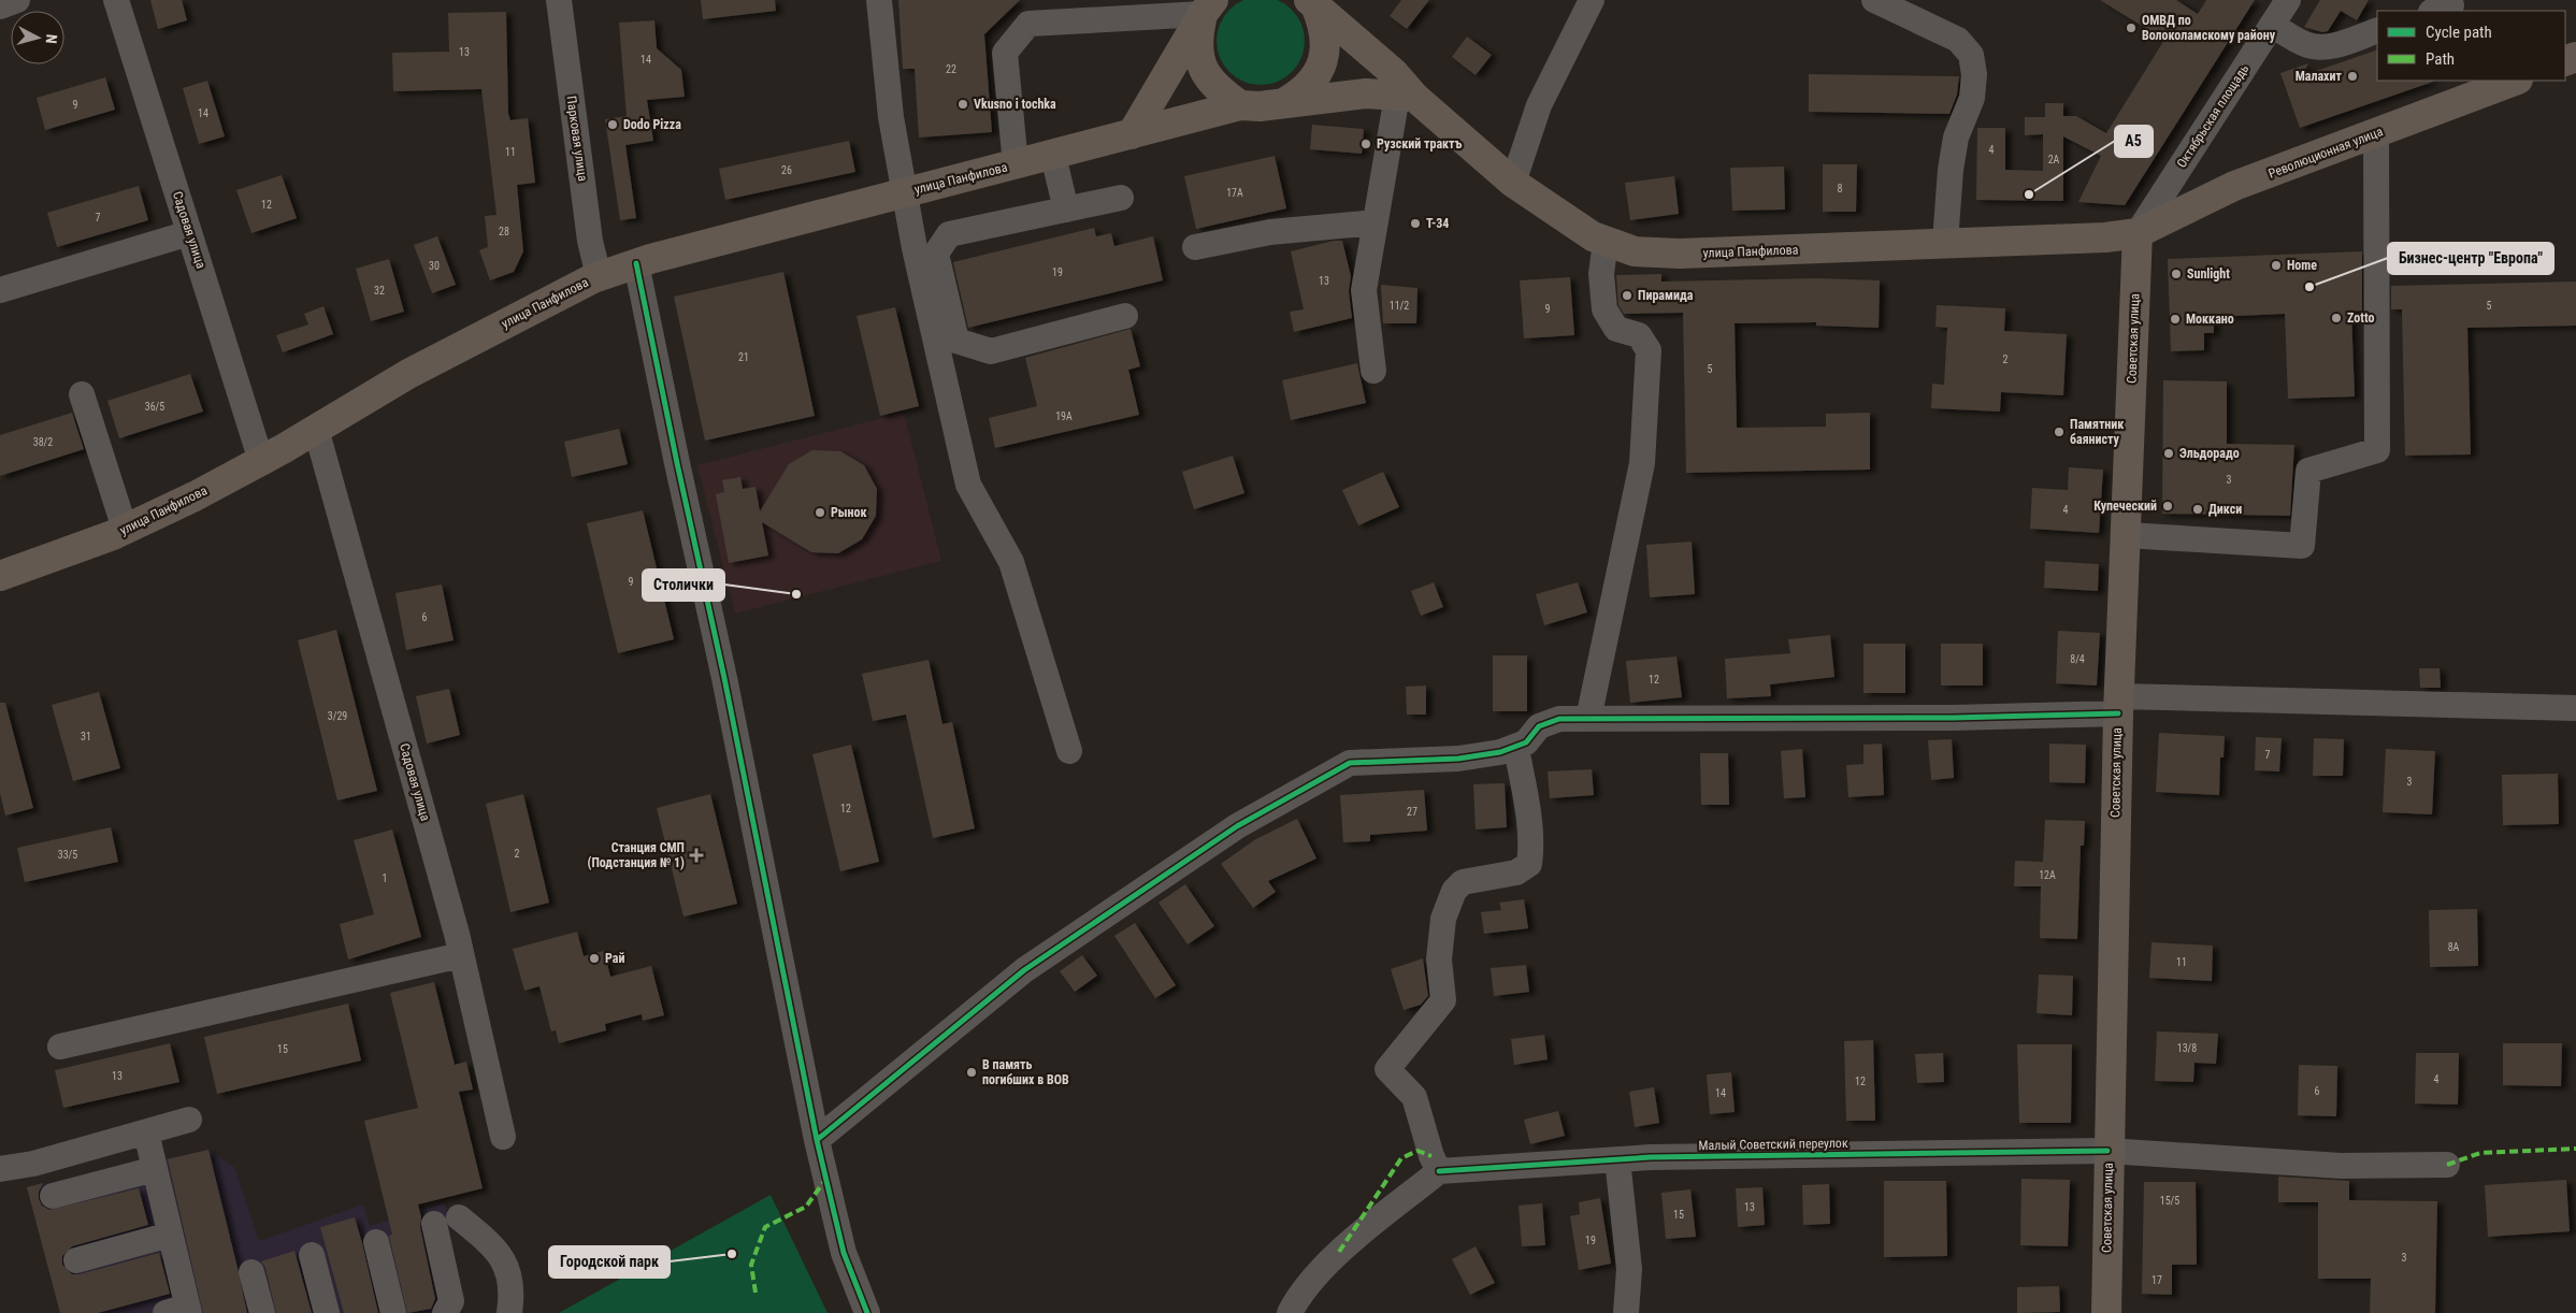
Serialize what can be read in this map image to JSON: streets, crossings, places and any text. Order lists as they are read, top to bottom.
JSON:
{
  "streets": {
    "main road": ["Революционная улица", "улица Панфилова", "Советская улица"],
    "street": [
      "Октябрьская площадь",
      "Парковая улица",
      "Садовая улица",
      "Малый Советский переулок"
    ]
  },
  "crossings": [
    ["Октябрьская площадь", "Революционная улица"],
    ["Октябрьская площадь", "улица Панфилова"],
    ["Октябрьская площадь", "Советская улица"],
    ["Парковая улица", "улица Панфилова"],
    ["Революционная улица", "улица Панфилова"],
    ["Революционная улица", "Советская улица"],
    ["улица Панфилова", "Садовая улица"],
    ["улица Панфилова", "Советская улица"],
    ["Советская улица", "Малый Советский переулок"]
  ],
  "places": {
    "other": [
      "ОМВД по Волоколамскому району",
      "Малахит",
      "Vkusno i tochka",
      "Dodo Pizza",
      "Рузский трактъ",
      "А5",
      "Т-34",
      "Home",
      "Sunlight",
      "Бизнес-центр \"Европа\"",
      "Пирамида",
      "Zotto",
      "Моккано",
      "Памятник баянисту",
      "Эльдорадо",
      "Купеческий",
      "Дикси",
      "Рынок",
      "Столички",
      "Рай",
      "В память погибших в ВОВ",
      "Городской парк"
    ],
    "health": ["Станция СМП (Подстанция № 1)"]
  },
  "house_numbers": [
    "13",
    "14",
    "22",
    "9",
    "14",
    "4",
    "11",
    "2А",
    "26",
    "8",
    "17А",
    "12",
    "7",
    "28",
    "30",
    "19",
    "13",
    "32",
    "11/2",
    "5",
    "9",
    "21",
    "2",
    "5",
    "36/5",
    "19А",
    "38/2",
    "3",
    "4",
    "9",
    "6",
    "8/4",
    "12",
    "3/29",
    "31",
    "7",
    "3",
    "12",
    "27",
    "2",
    "33/5",
    "12А",
    "1",
    "8А",
    "11",
    "13/8",
    "15",
    "13",
    "4",
    "12",
    "6",
    "14",
    "15/5",
    "13",
    "15",
    "19",
    "3",
    "17"
  ],
  "legend": ["Cycle path", "Path"],
  "north": "right"
}
